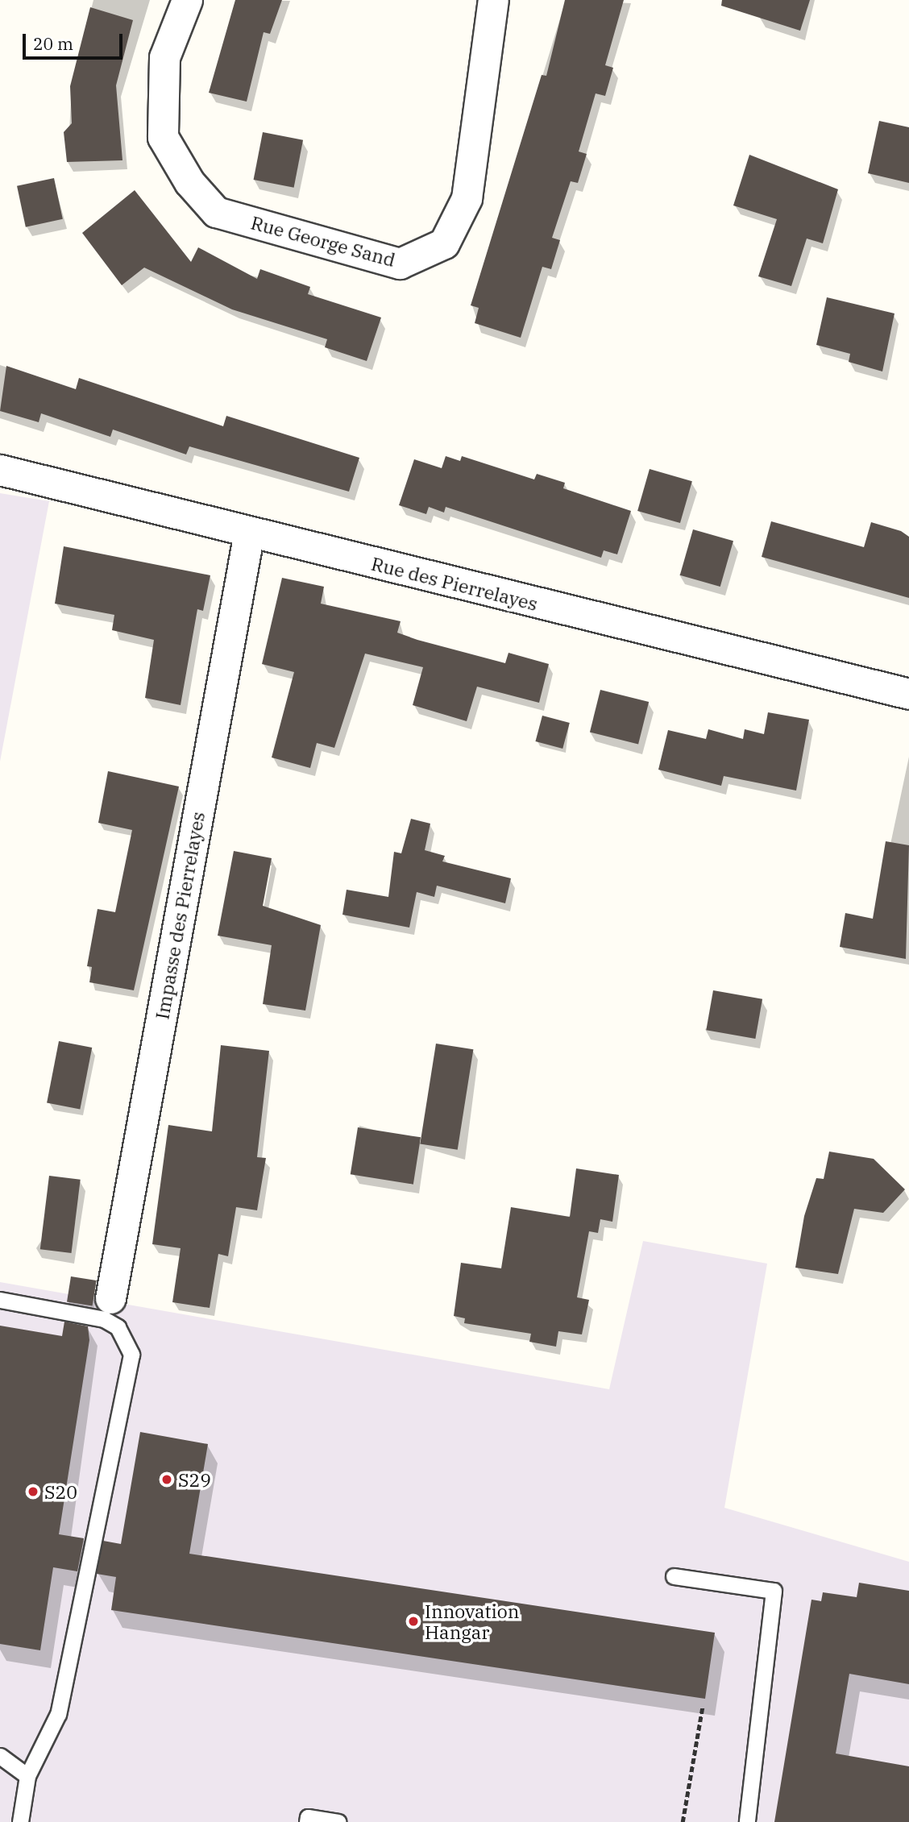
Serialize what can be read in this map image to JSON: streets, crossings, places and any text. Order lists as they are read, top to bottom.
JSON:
{
  "streets": {
    "street": ["Rue George Sand", "Rue des Pierrelayes", "Impasse des Pierrelayes"]
  },
  "crossings": [
    ["Rue des Pierrelayes", "Impasse des Pierrelayes"]
  ],
  "places": ["S29", "S20", "Innovation Hangar"],
  "scale_bar": "20 m"
}
